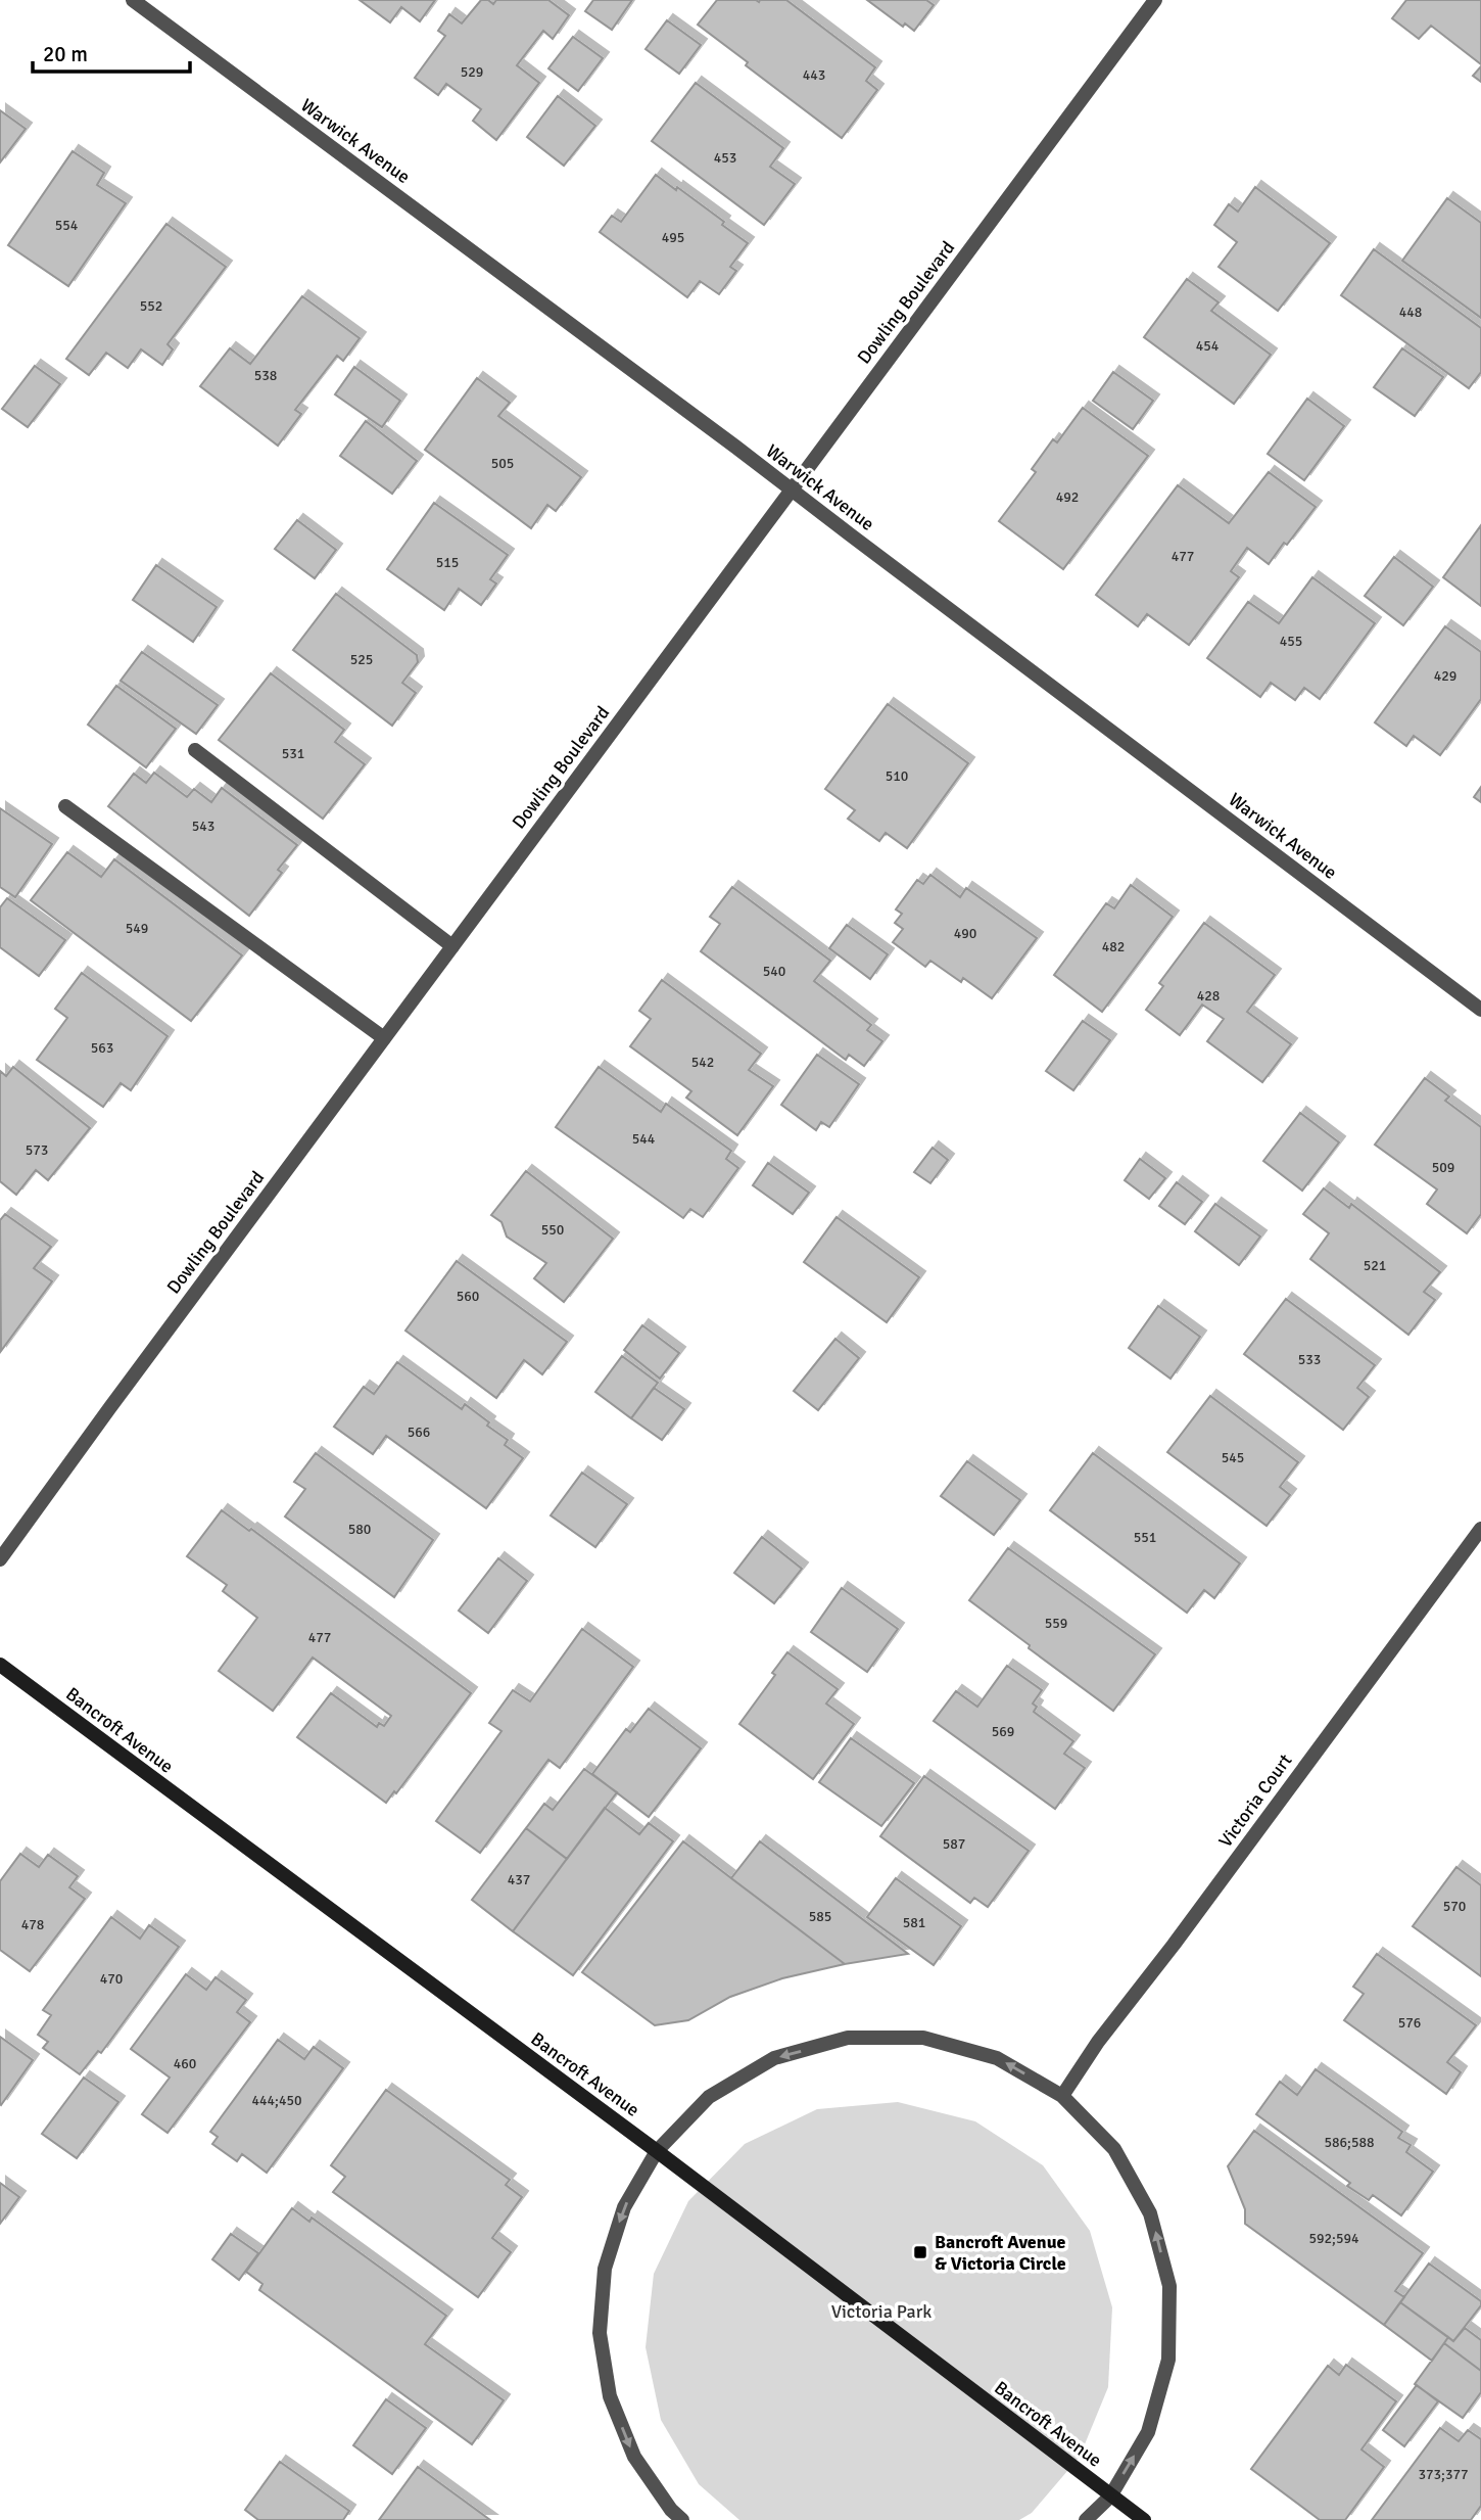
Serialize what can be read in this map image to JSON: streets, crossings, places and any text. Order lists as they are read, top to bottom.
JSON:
{
  "streets": {
    "main road": ["Bancroft Avenue"],
    "street": ["Warwick Avenue", "Dowling Boulevard", "Victoria Court"]
  },
  "crossings": [
    ["Warwick Avenue", "Dowling Boulevard"]
  ],
  "parks": ["Victoria Park"],
  "places": {
    "transit": ["Bancroft Avenue & Victoria Circle"]
  },
  "house_numbers": [
    "529",
    "443",
    "453",
    "554",
    "495",
    "552",
    "448",
    "454",
    "538",
    "505",
    "492",
    "477",
    "515",
    "455",
    "525",
    "429",
    "531",
    "510",
    "543",
    "549",
    "490",
    "482",
    "540",
    "428",
    "563",
    "542",
    "544",
    "573",
    "509",
    "550",
    "521",
    "560",
    "533",
    "566",
    "545",
    "580",
    "551",
    "559",
    "477",
    "569",
    "587",
    "437",
    "570",
    "585",
    "581",
    "478",
    "470",
    "576",
    "460",
    "444;450",
    "586;588",
    "592;594",
    "373;377"
  ],
  "scale_bar": "20 m"
}
